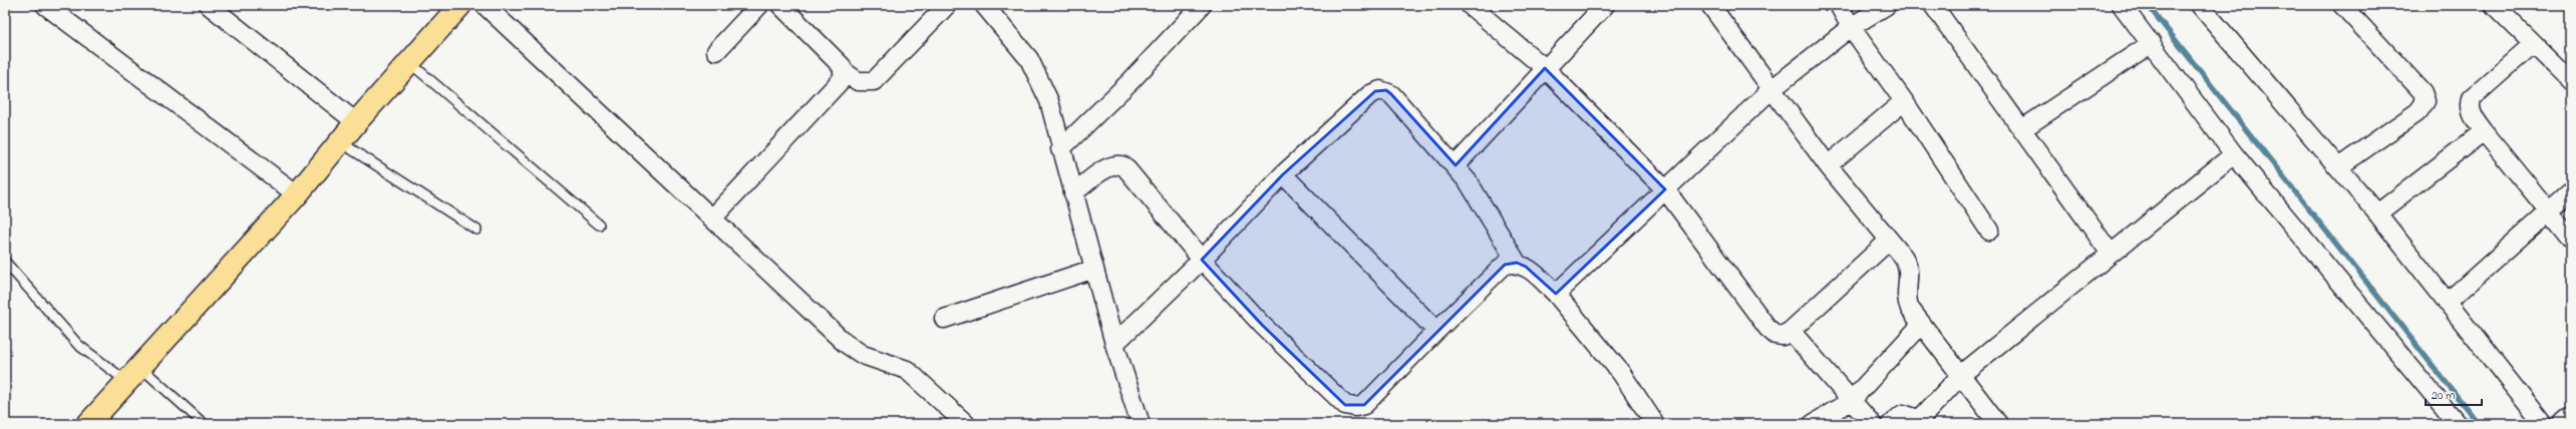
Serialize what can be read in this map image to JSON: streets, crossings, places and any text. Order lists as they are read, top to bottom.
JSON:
{
  "scale_bar": "20 m"
}
